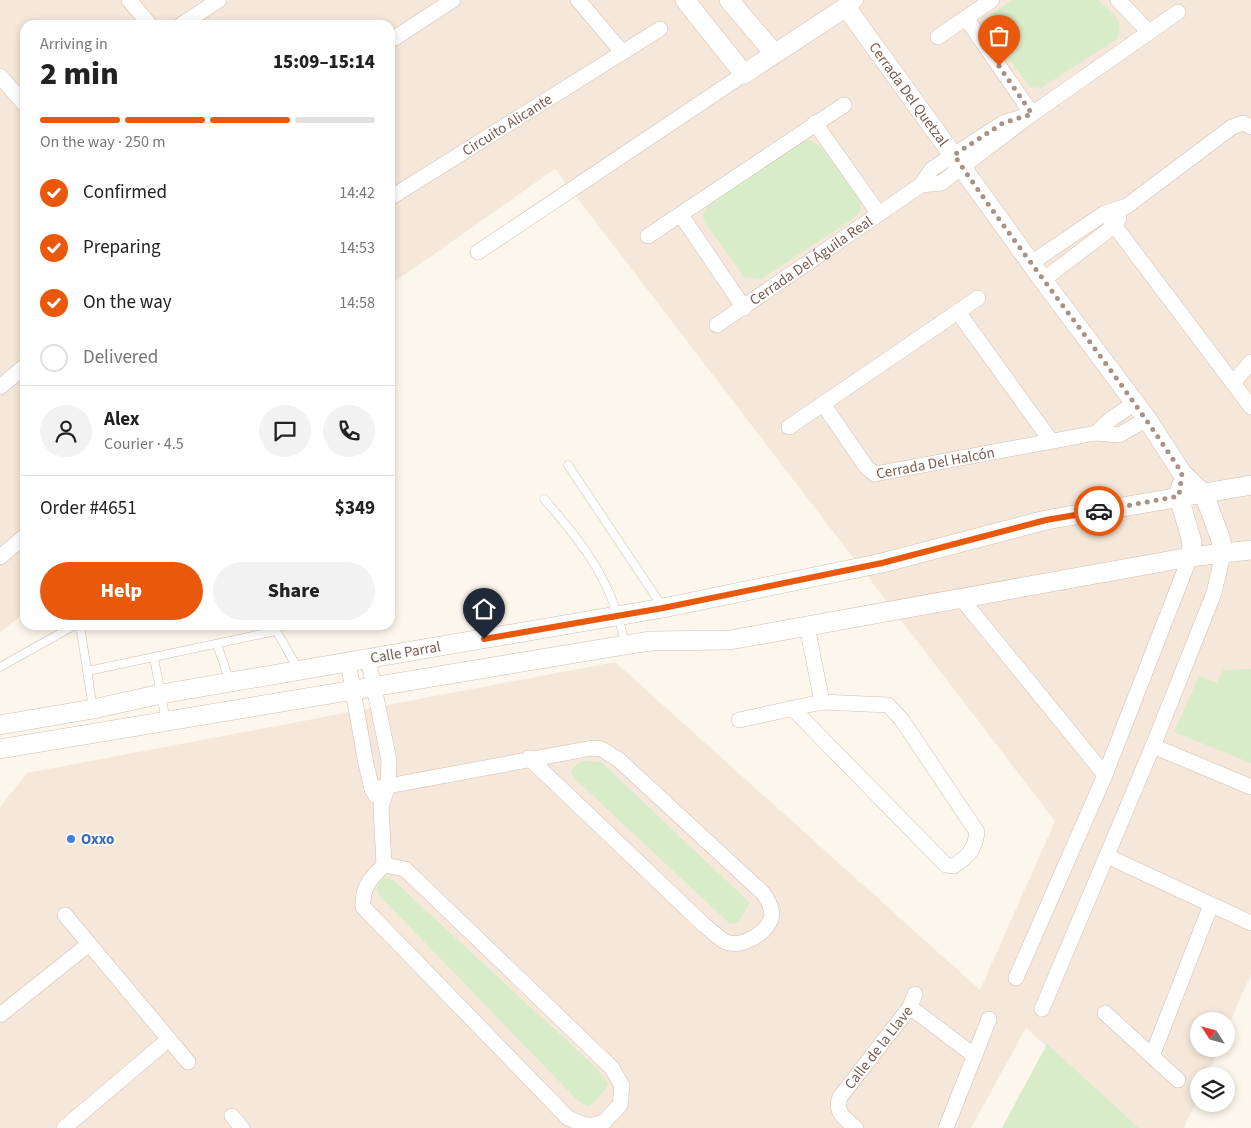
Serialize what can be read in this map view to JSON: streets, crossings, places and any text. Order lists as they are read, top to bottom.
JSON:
{
  "streets": {
    "street": [
      "Cerrada Del Quetzal",
      "Circuito Alicante",
      "Cerrada Del Águila Real",
      "Cerrada Del Halcón",
      "Calle Parral",
      "Calle de la Llave"
    ]
  },
  "crossings": [
    ["Cerrada Del Quetzal", "Cerrada Del Águila Real"],
    ["Cerrada Del Quetzal", "Cerrada Del Halcón"],
    ["Cerrada Del Quetzal", "Calle Parral"]
  ],
  "places": ["Oxxo"],
  "north": "top left",
  "page": {
    "heading": ["2 min", "Arriving in", "15:09–15:14"],
    "panel": [
      "Alex",
      "Courier · 4.5",
      "Order #4651",
      "$349"
    ],
    "bar": "On the way · 250 m",
    "list": [
      ["Confirmed", "14:42"],
      ["Preparing", "14:53"],
      ["On the way", "14:58"],
      "Delivered"
    ],
    "buttons": ["Help", "Share"]
  }
}
